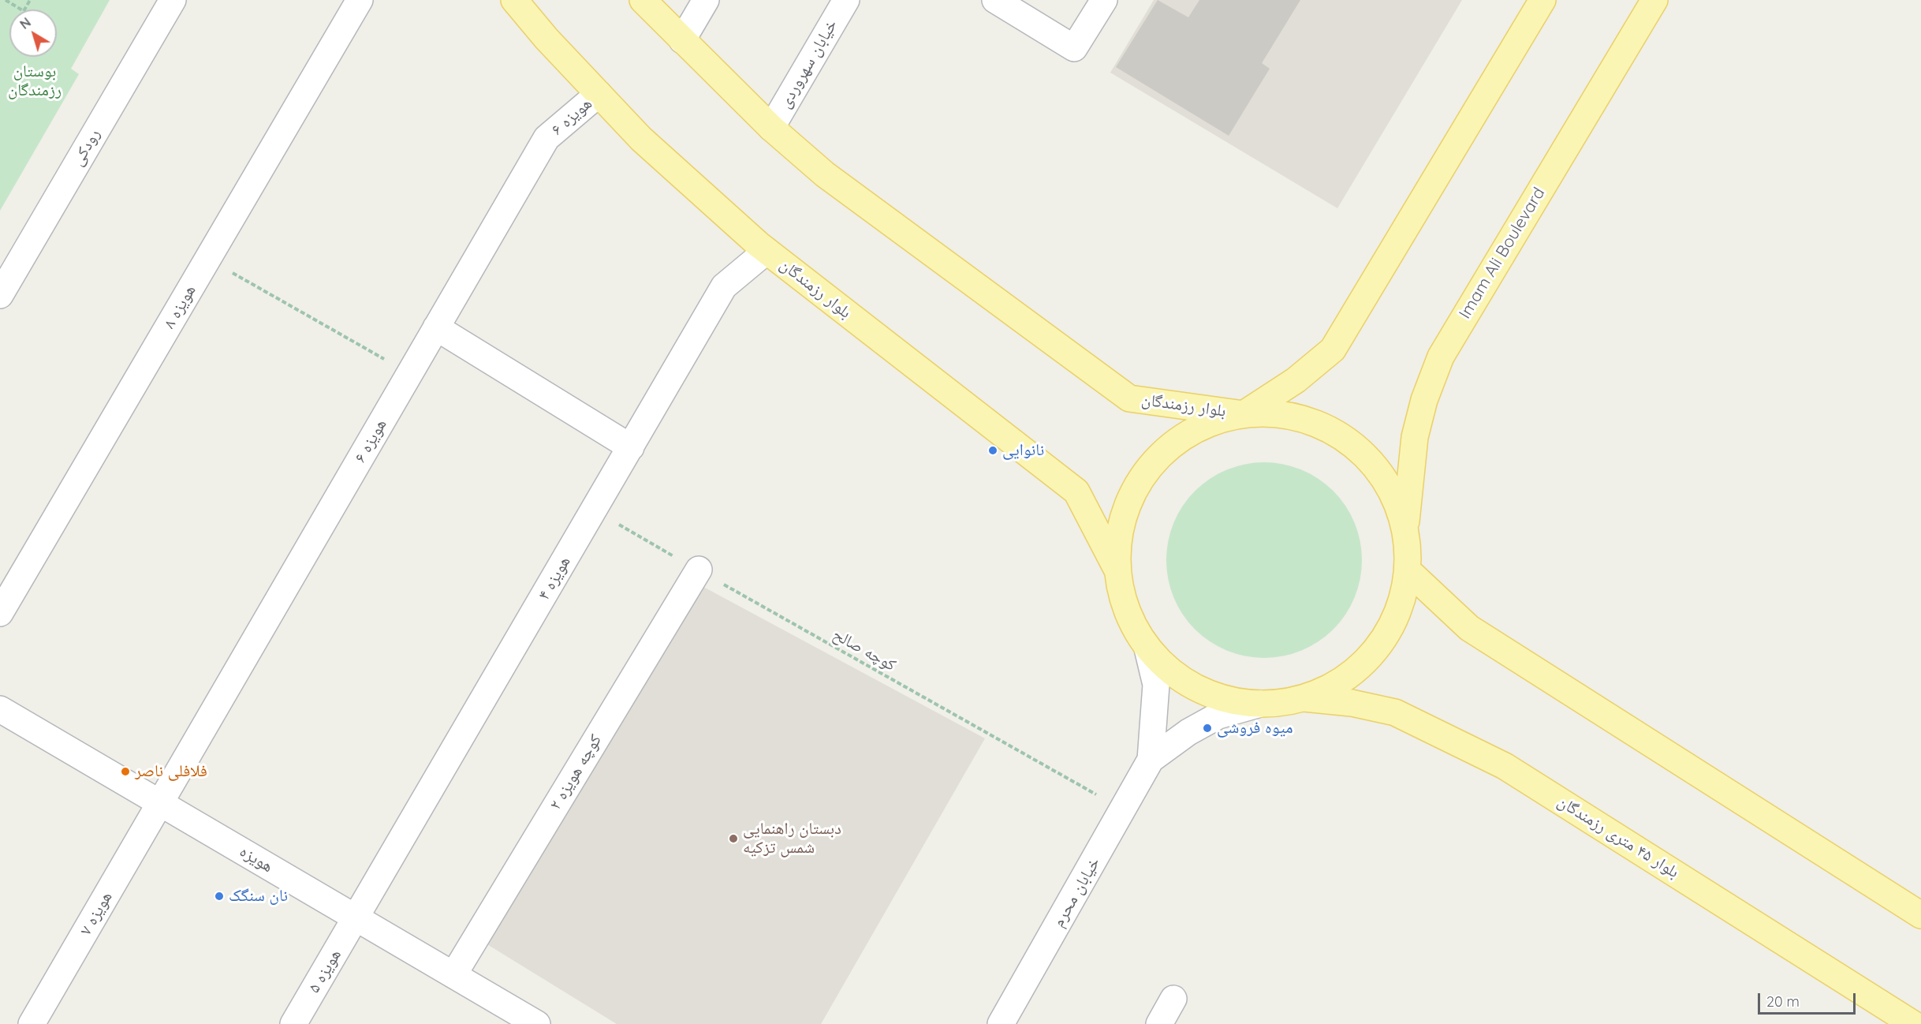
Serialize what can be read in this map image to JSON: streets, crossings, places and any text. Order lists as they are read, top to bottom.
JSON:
{
  "streets": {
    "main road": ["Imam Ali Boulevard", "بلوار رزمندگان", "بلوار ۴۵ متری رزمندگان"],
    "street": [
      "خیابان سهروردی",
      "هویزه ۶",
      "رودکی",
      "هویزه ۸",
      "هویزه ۴",
      "کوچه هویزه ۲",
      "هویزه",
      "خیابان محرم",
      "هویزه ۷",
      "هویزه ۵"
    ],
    "path": ["کوچه صالح"]
  },
  "crossings": [
    ["خیابان سهروردی", "بلوار رزمندگان"],
    ["هویزه ۶", "بلوار رزمندگان"],
    ["هویزه ۶", "هویزه"],
    ["هویزه ۶", "هویزه ۷"],
    ["بلوار رزمندگان", "هویزه ۴"],
    ["هویزه ۴", "کوچه صالح"],
    ["هویزه ۴", "هویزه"],
    ["هویزه ۴", "هویزه ۵"],
    ["کوچه صالح", "کوچه هویزه ۲"],
    ["کوچه صالح", "خیابان محرم"],
    ["کوچه هویزه ۲", "هویزه"],
    ["هویزه", "هویزه ۷"],
    ["هویزه", "هویزه ۵"]
  ],
  "parks": ["بوستان رزمندگان"],
  "places": [
    "نانوایی",
    "میوه فروشی",
    "فلافلی ناصر",
    "دبستان راهنمایی شمس تزکیه",
    "نان سنگک"
  ],
  "scale_bar": "20 m",
  "north": "top left"
}
